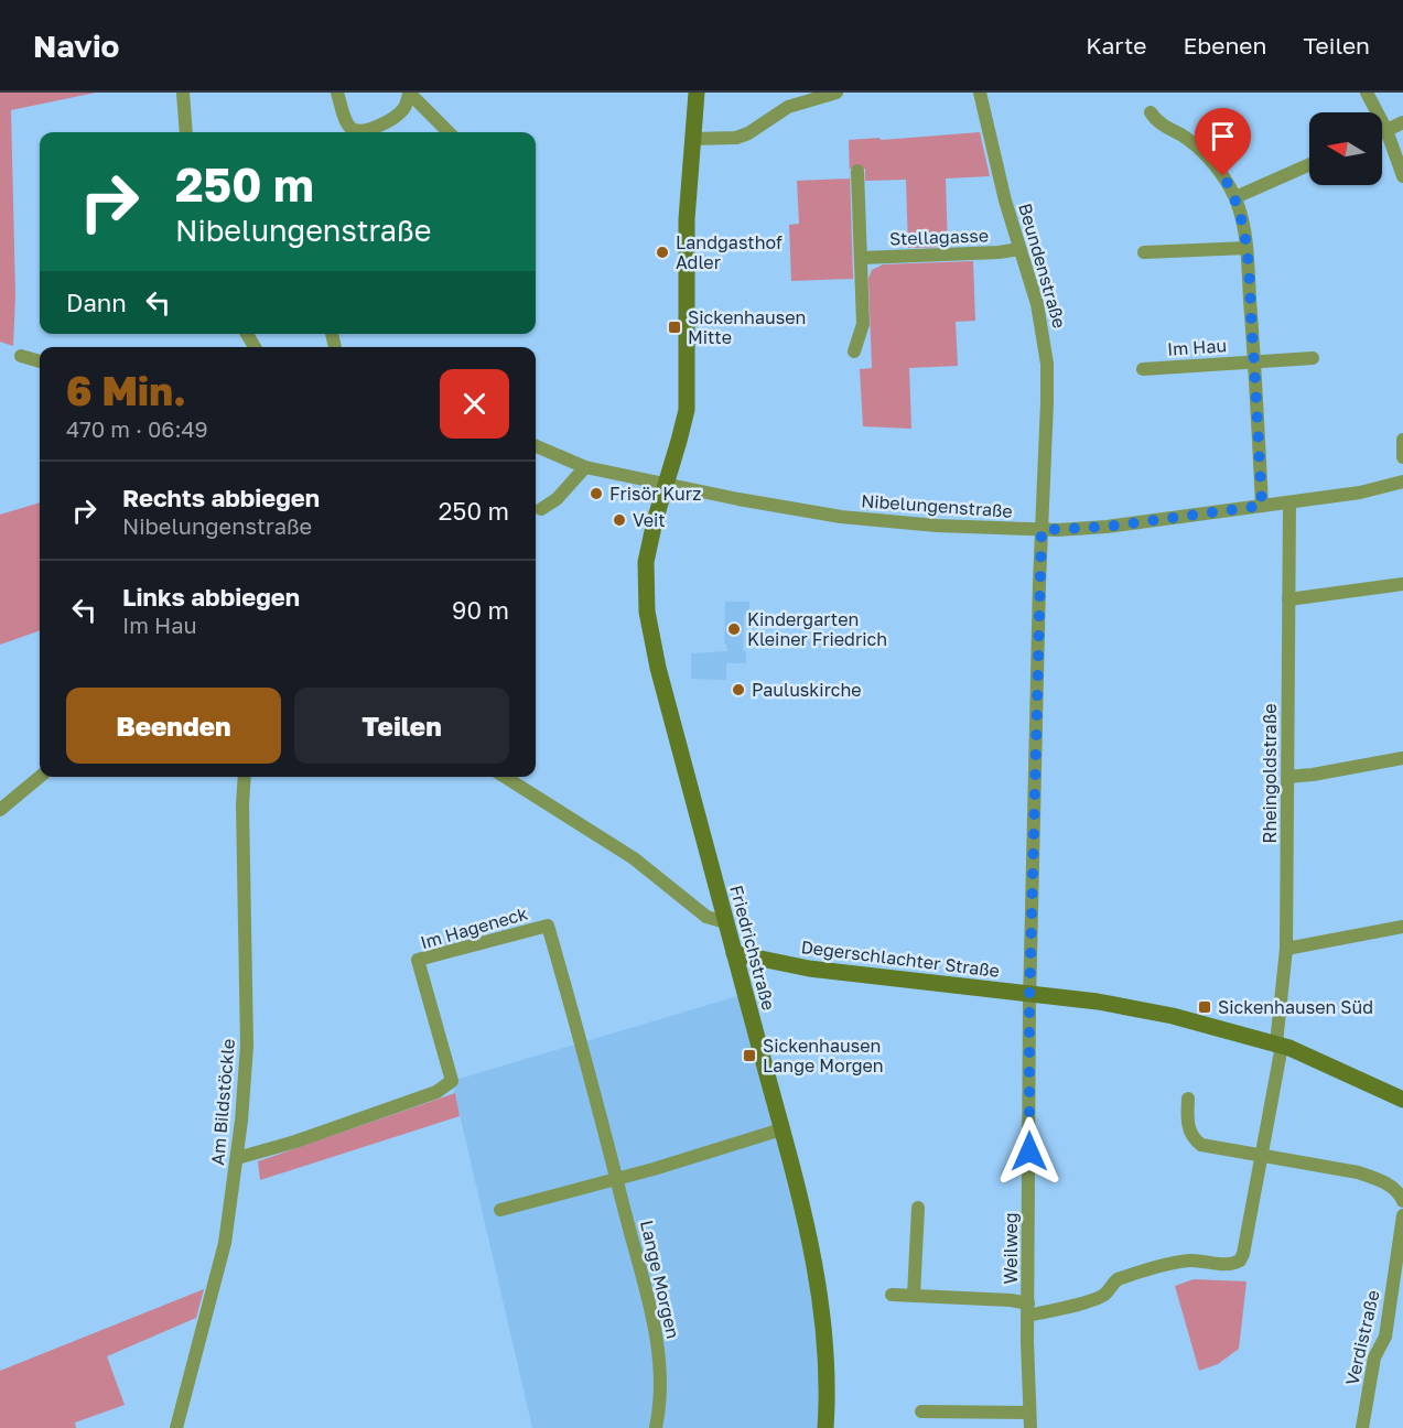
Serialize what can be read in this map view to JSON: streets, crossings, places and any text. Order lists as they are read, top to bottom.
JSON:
{
  "streets": {
    "street": [
      "Stellagasse",
      "Beundenstraße",
      "Im Hau",
      "Nibelungenstraße",
      "Rheingoldstraße",
      "Im Hageneck",
      "Friedrichstraße",
      "Degerschlachter Straße",
      "Am Bildstöckle",
      "Weilweg",
      "Lange Morgen",
      "Verdistraße"
    ]
  },
  "crossings": [
    ["Stellagasse", "Beundenstraße"],
    ["Beundenstraße", "Nibelungenstraße"],
    ["Beundenstraße", "Weilweg"],
    ["Im Hau", "Nibelungenstraße"],
    ["Nibelungenstraße", "Rheingoldstraße"],
    ["Nibelungenstraße", "Friedrichstraße"],
    ["Nibelungenstraße", "Weilweg"],
    ["Rheingoldstraße", "Degerschlachter Straße"],
    ["Rheingoldstraße", "Weilweg"],
    ["Im Hageneck", "Am Bildstöckle"],
    ["Im Hageneck", "Lange Morgen"],
    ["Friedrichstraße", "Degerschlachter Straße"],
    ["Degerschlachter Straße", "Weilweg"]
  ],
  "places": {
    "other": [
      "Landgasthof Adler",
      "Frisör Kurz",
      "Veit",
      "Kindergarten Kleiner Friedrich",
      "Pauluskirche"
    ],
    "transit": ["Sickenhausen Mitte", "Sickenhausen Süd", "Sickenhausen Lange Morgen"]
  },
  "north": "left",
  "page": {
    "header": "Navio",
    "nav": ["Karte", "Ebenen", "Teilen"],
    "turn": ["250 m", "Nibelungenstraße"],
    "then": "Dann",
    "heading": ["6 Min.", "470 m · 06:49"],
    "list": [
      {
        "name": "Rechts abbiegen",
        "note": "Nibelungenstraße",
        "value": "250 m"
      },
      {
        "name": "Links abbiegen",
        "note": "Im Hau",
        "value": "90 m"
      }
    ],
    "buttons": ["Beenden", "Teilen"]
  }
}
